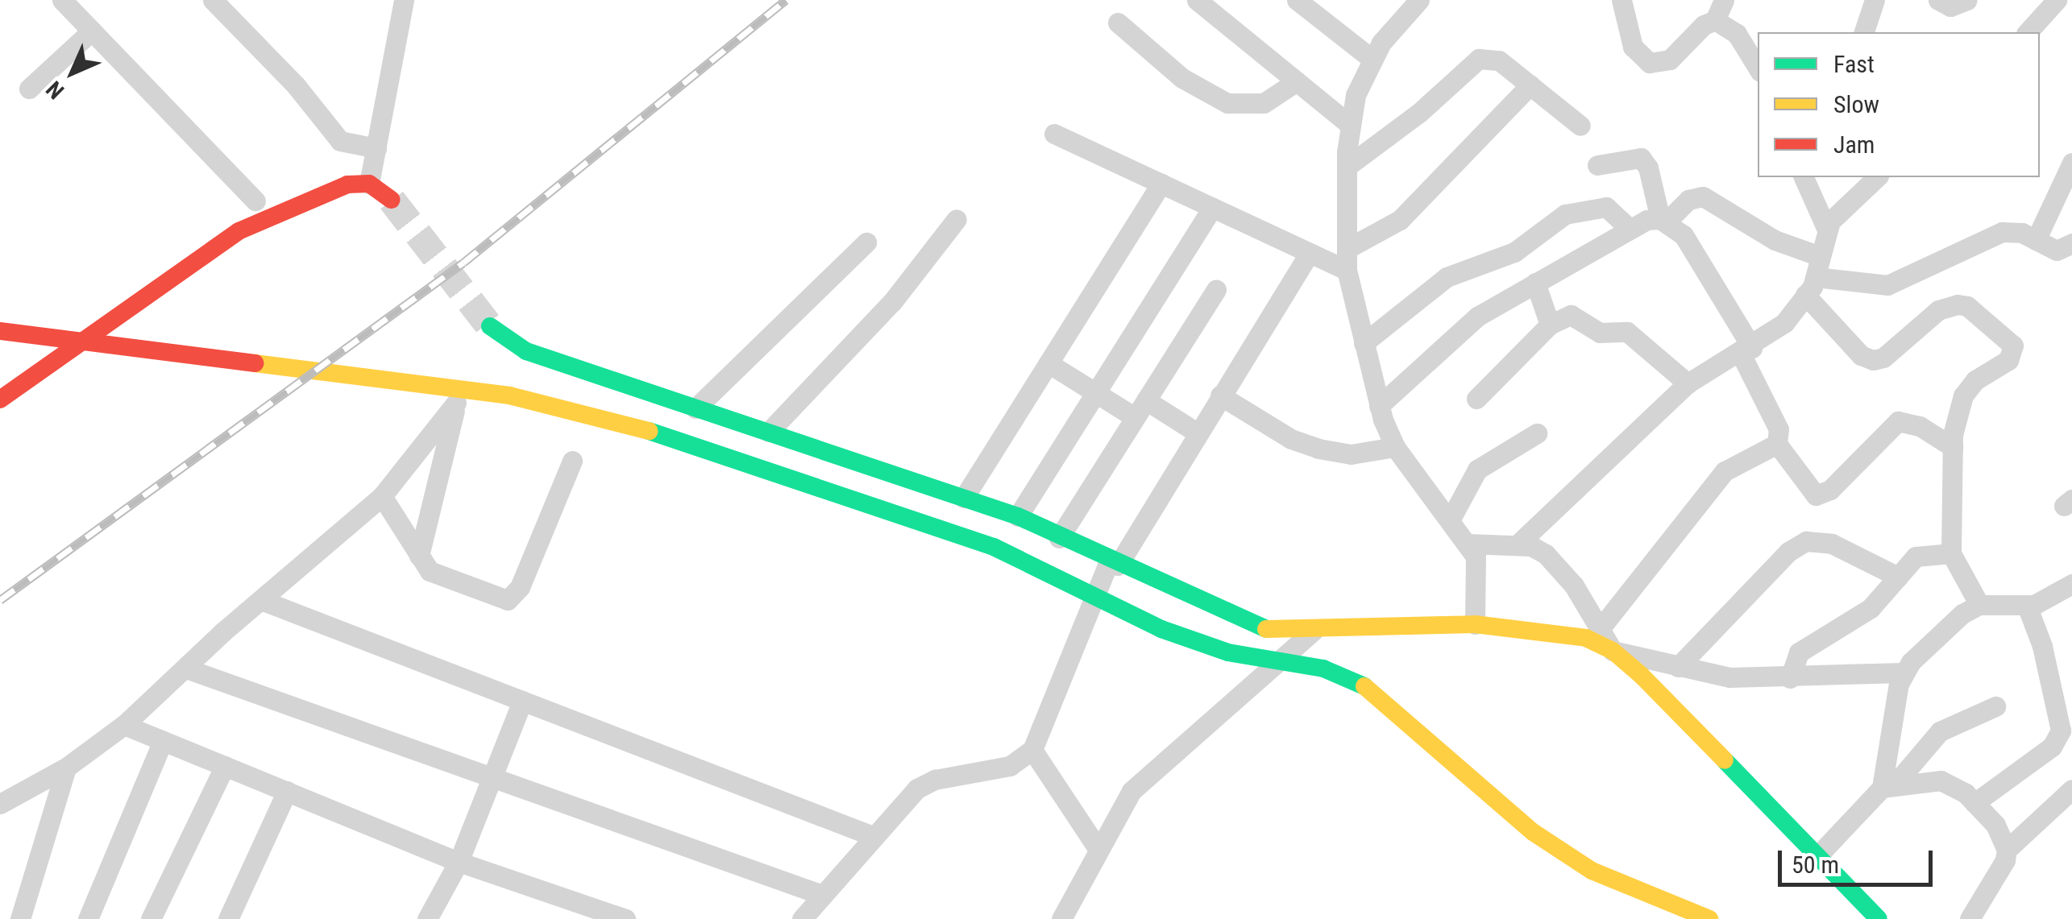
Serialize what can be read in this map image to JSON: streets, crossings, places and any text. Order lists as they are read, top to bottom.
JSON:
{
  "legend": ["Fast", "Slow", "Jam"],
  "scale_bar": "50 m",
  "north": "bottom left"
}
